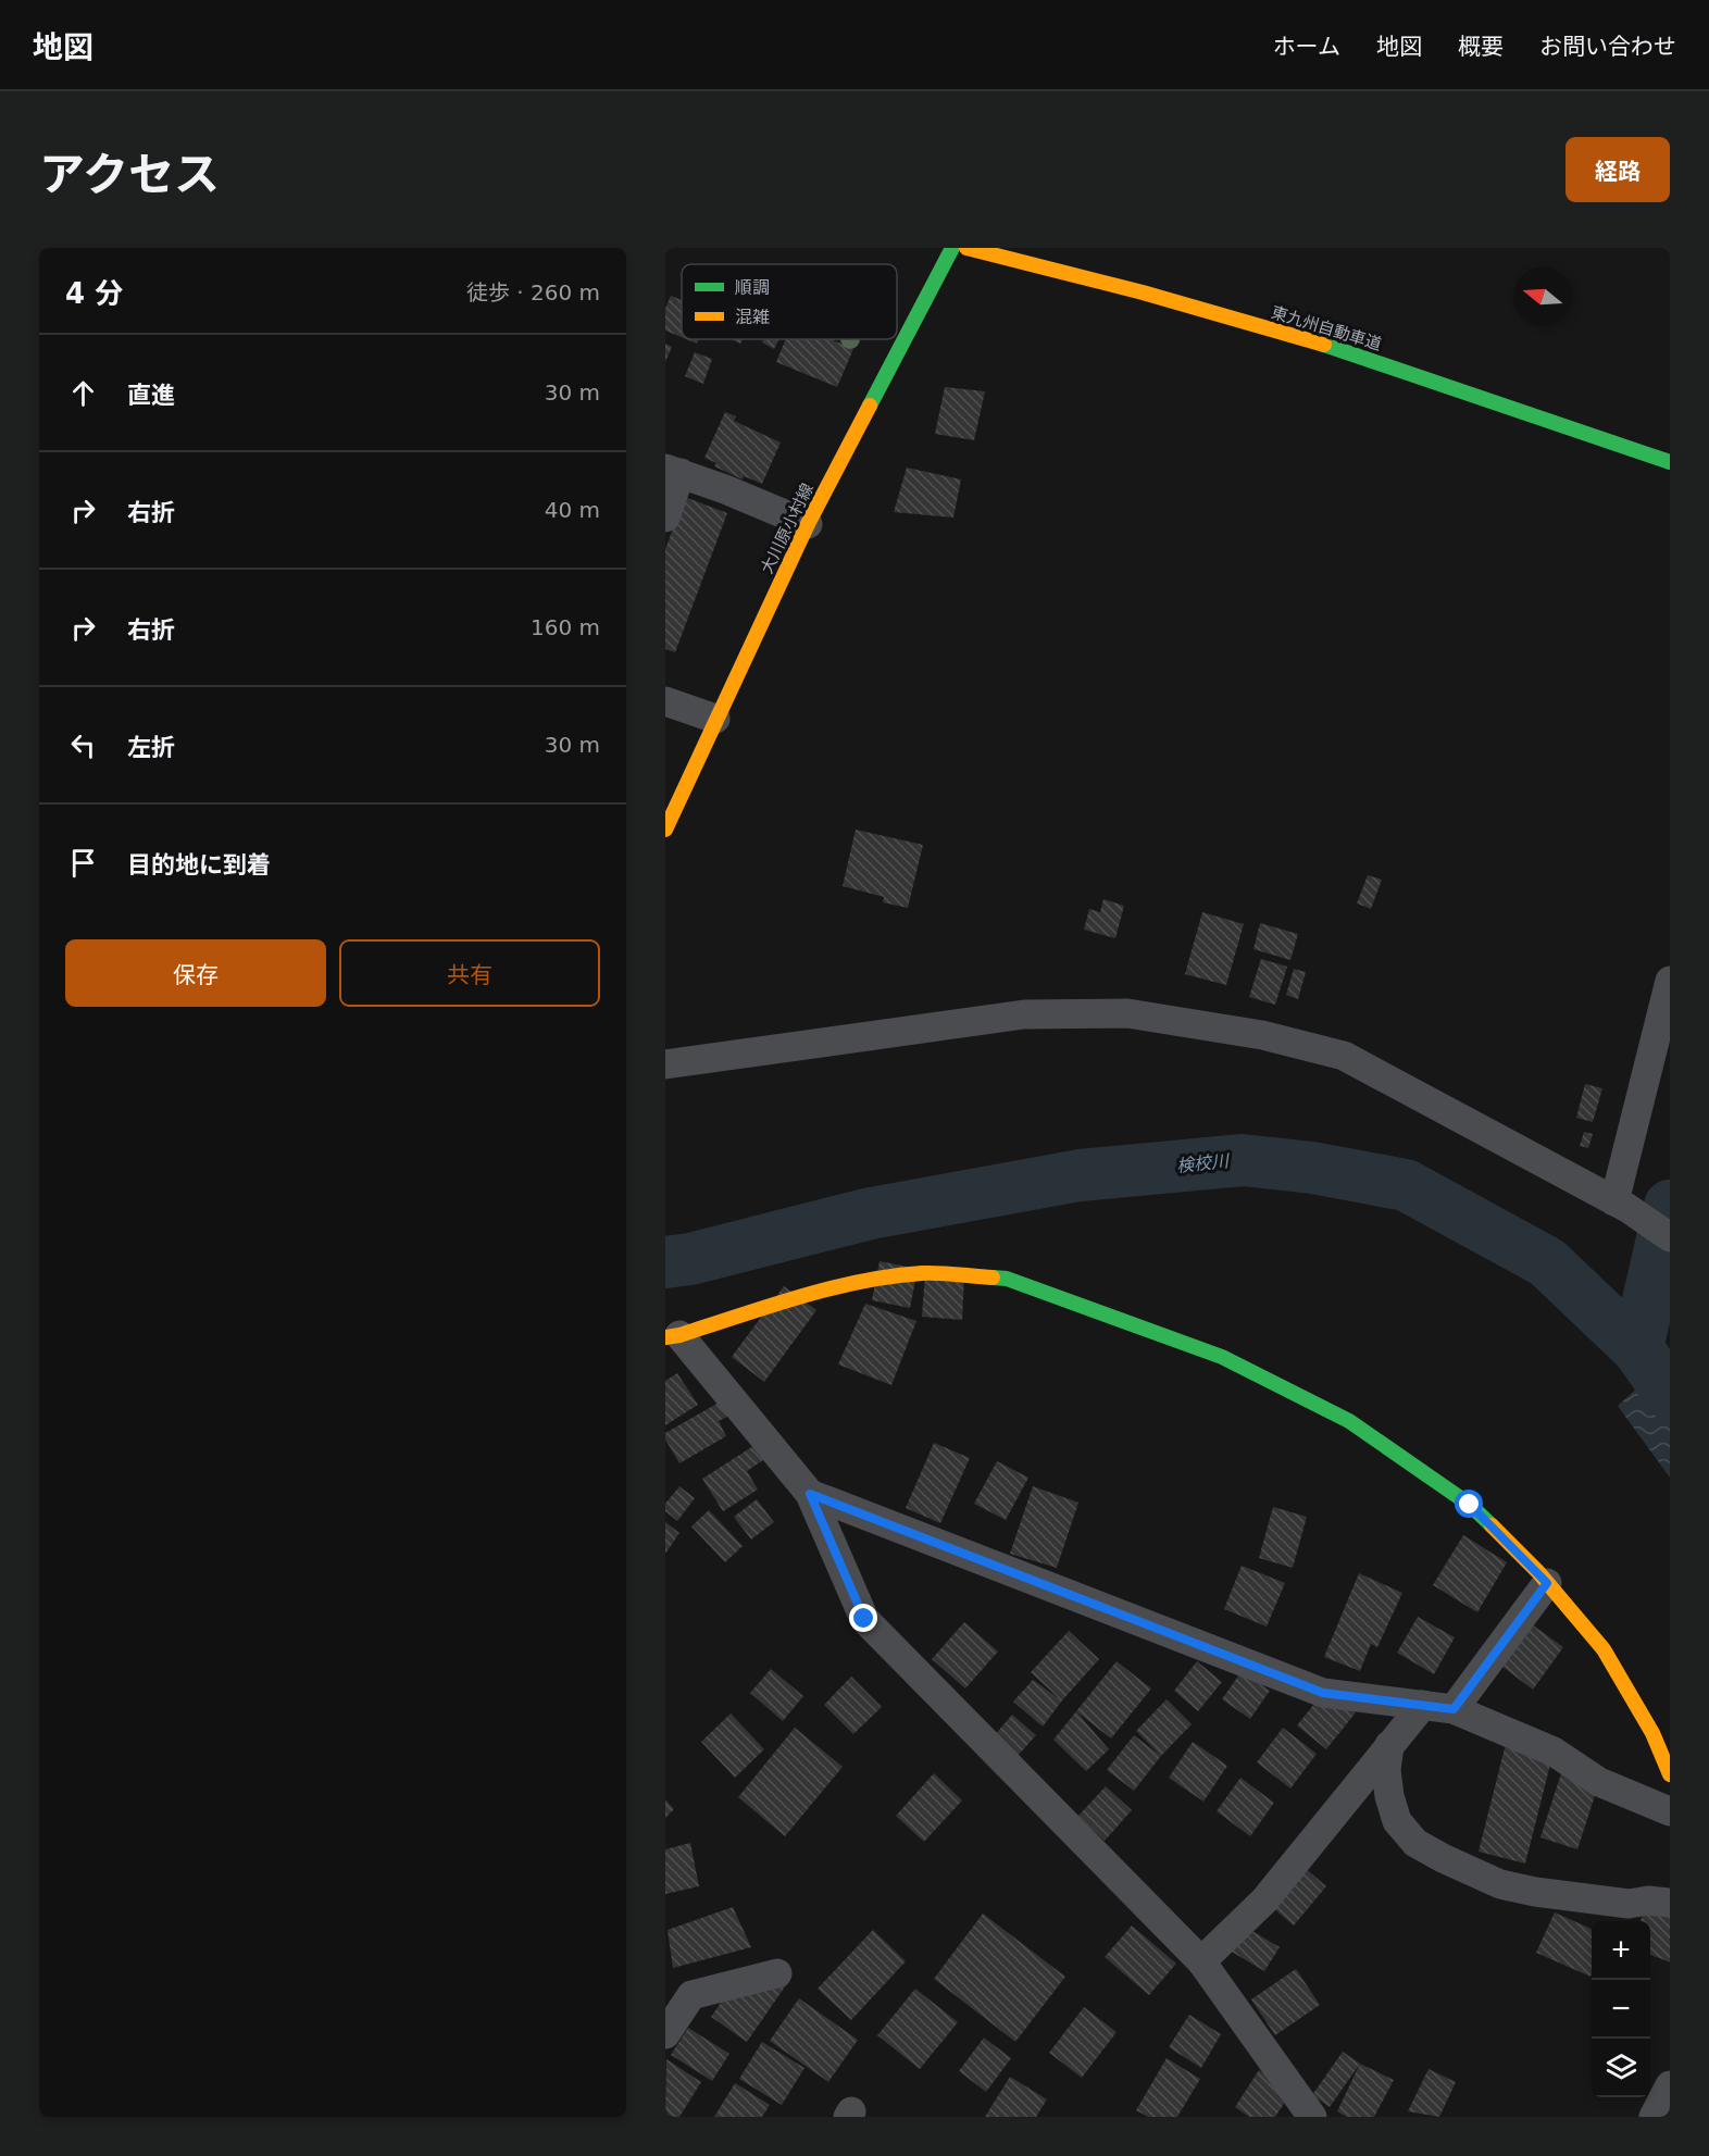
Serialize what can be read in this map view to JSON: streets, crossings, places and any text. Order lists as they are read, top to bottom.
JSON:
{
  "streets": {
    "main road": ["東九州自動車道", "大川原小村線"]
  },
  "water": ["検校川"],
  "legend": ["順調", "混雑"],
  "north": "left",
  "page": {
    "header": "地図",
    "nav": [
      "ホーム",
      "地図",
      "概要",
      "お問い合わせ"
    ],
    "title": "アクセス",
    "buttons": [
      "経路",
      ["保存", "共有"]
    ],
    "heading": ["4 分", "徒歩 · 260 m"],
    "list": [
      ["直進", "30 m"],
      ["右折", "40 m"],
      ["右折", "160 m"],
      ["左折", "30 m"],
      "目的地に到着"
    ],
    "map_buttons": ["+", "−"]
  }
}
